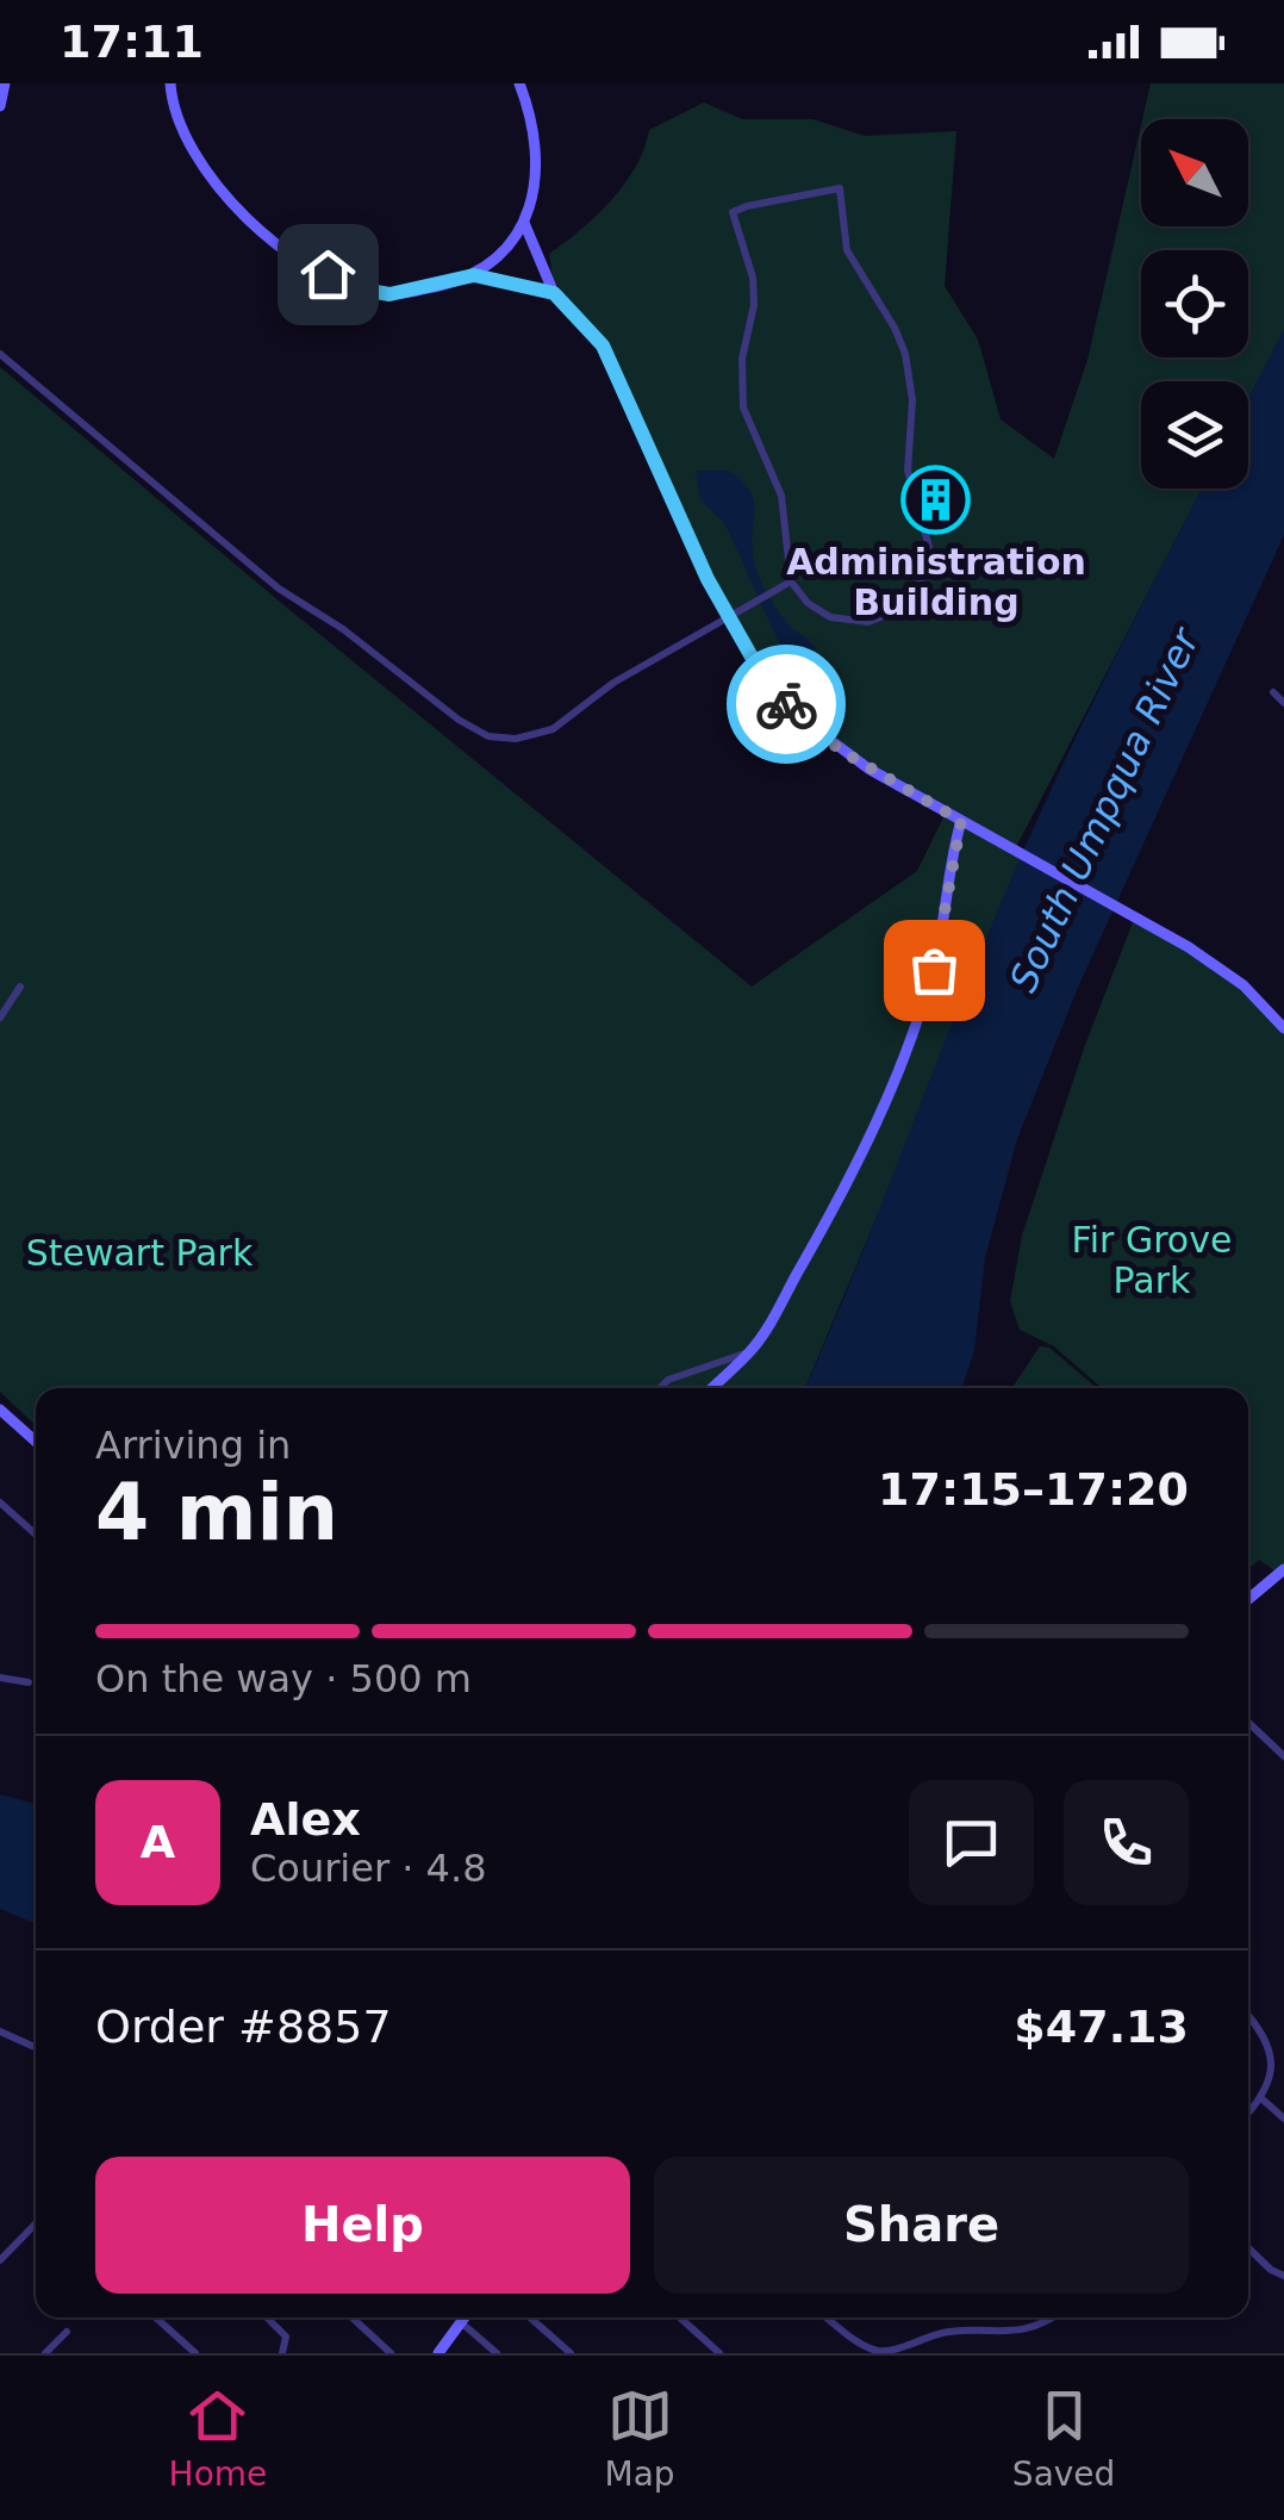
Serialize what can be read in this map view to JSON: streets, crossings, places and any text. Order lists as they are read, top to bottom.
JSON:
{
  "water": ["South Umpqua River"],
  "parks": ["Fir Grove Park", "Stewart Park"],
  "places": {
    "building": ["Administration Building"]
  },
  "north": "top left",
  "page": {
    "status": "17:11",
    "heading": ["4 min", "Arriving in", "17:15–17:20"],
    "panel": [
      "Alex",
      "Courier · 4.8",
      "Order #8857",
      "$47.13"
    ],
    "bar": "On the way · 500 m",
    "round": "A",
    "buttons": ["Help", "Share"],
    "tabs": ["Home", "Map", "Saved"]
  }
}
